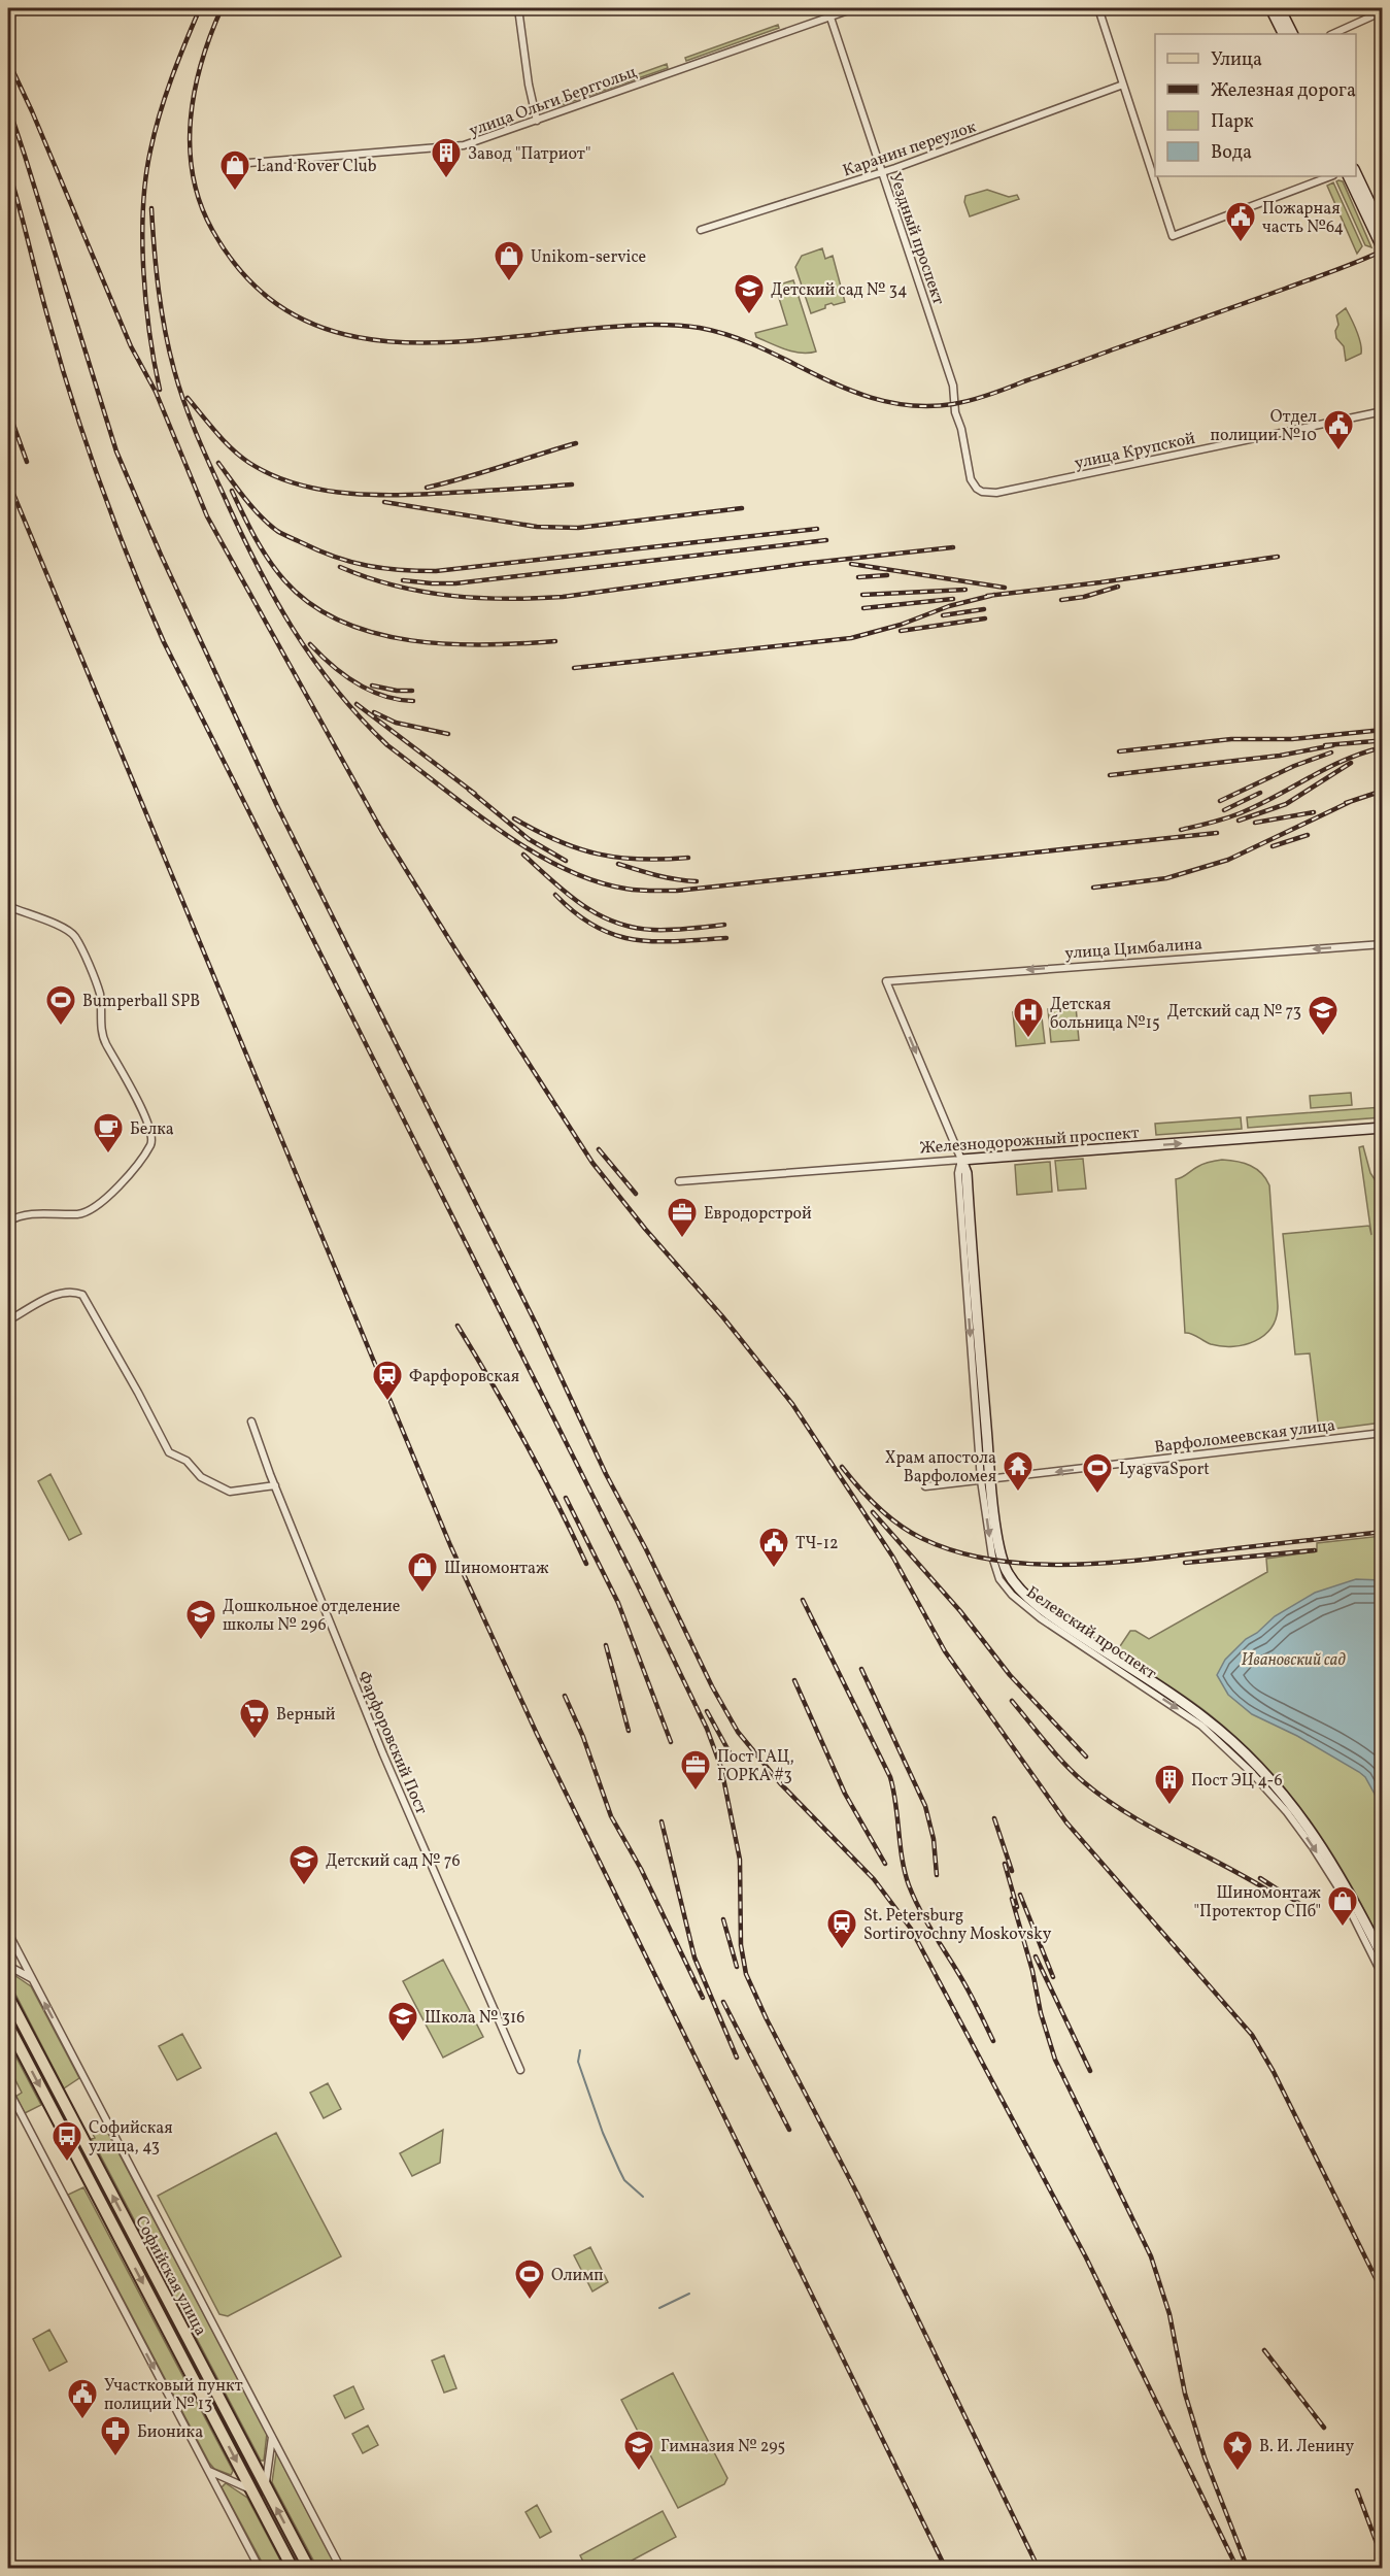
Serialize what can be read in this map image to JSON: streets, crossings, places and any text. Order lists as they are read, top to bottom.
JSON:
{
  "streets": {
    "main road": ["Софийская улица"],
    "street": [
      "улица Ольги Берггольц",
      "Каранин переулок",
      "Уездный проспект",
      "улица Крупской",
      "улица Цимбалина",
      "Железнодорожный проспект",
      "Варфоломеевская улица",
      "Белевский проспект",
      "Фарфоровский Пост"
    ]
  },
  "crossings": [
    ["улица Ольги Берггольц", "Уездный проспект"],
    ["Каранин переулок", "Уездный проспект"],
    ["Уездный проспект", "улица Крупской"],
    ["улица Цимбалина", "Белевский проспект"],
    ["Железнодорожный проспект", "Белевский проспект"],
    ["Варфоломеевская улица", "Белевский проспект"]
  ],
  "one_way": ["улица Цимбалина", "Железнодорожный проспект", "Варфоломеевская улица"],
  "parks": ["Ивановский сад"],
  "places": {
    "building": ["Завод \"Патриот\"", "Пост ЭЦ 4-6"],
    "shop": [
      "Land Rover Club",
      "Unikom-service",
      "Шиномонтаж",
      "Шиномонтаж \"Протектор СПб\""
    ],
    "public building": [
      "Пожарная часть №64",
      "Отдел полиции №10",
      "ТЧ-12",
      "Участковый пункт полиции № 13"
    ],
    "school or university": [
      "Детский сад № 34",
      "Детский сад № 73",
      "Дошкольное отделение школы № 296",
      "Детский сад № 76",
      "Школа № 316",
      "Гимназия № 295"
    ],
    "sports": ["Bumperball SPB", "LyagvaSport", "Олимп"],
    "hospital": ["Детская больница №15"],
    "cafe": ["Белка"],
    "office": ["Евродорстрой", "Пост ГАЦ, ГОРКА #3"],
    "station": ["Фарфоровская", "St. Petersburg Sortirovochny Moskovsky"],
    "temple": ["Храм апостола Варфоломея"],
    "supermarket": ["Верный"],
    "bus stop": ["Софийская улица, 43"],
    "pharmacy": ["Бионика"],
    "place": ["В. И. Ленину"]
  },
  "legend": [
    "Улица",
    "Железная дорога",
    "Парк",
    "Вода"
  ]
}
